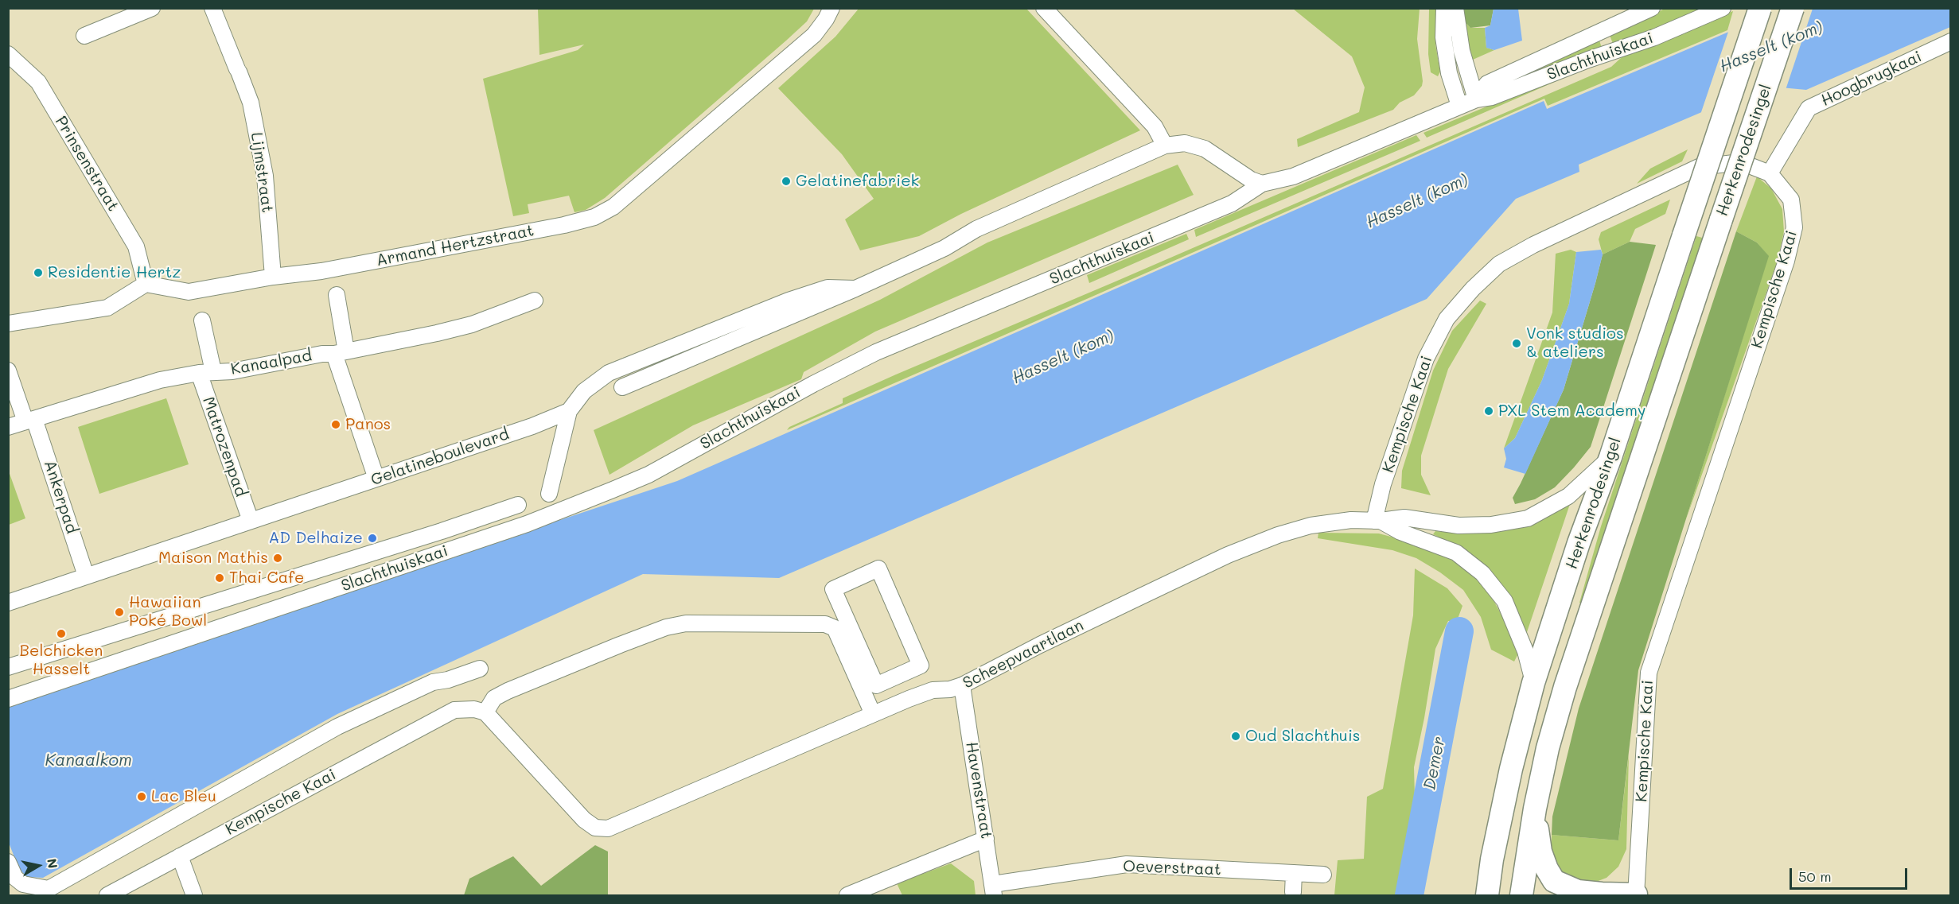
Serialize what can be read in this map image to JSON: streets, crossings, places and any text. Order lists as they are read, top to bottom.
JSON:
{
  "streets": {
    "highway": ["Herkenrodesingel"],
    "street": [
      "Slachthuiskaai",
      "Hoogbrugkaai",
      "Prinsenstraat",
      "Lijmstraat",
      "Armand Hertzstraat",
      "Kempische Kaai",
      "Kanaalpad",
      "Matrozenpad",
      "Gelatineboulevard",
      "Ankerpad",
      "Scheepvaartlaan",
      "Havenstraat",
      "Oeverstraat"
    ]
  },
  "crossings": [
    ["Hoogbrugkaai", "Kempische Kaai"],
    ["Prinsenstraat", "Armand Hertzstraat"],
    ["Lijmstraat", "Armand Hertzstraat"],
    ["Kempische Kaai", "Scheepvaartlaan"],
    ["Kanaalpad", "Matrozenpad"],
    ["Kanaalpad", "Ankerpad"],
    ["Matrozenpad", "Gelatineboulevard"],
    ["Gelatineboulevard", "Ankerpad"],
    ["Scheepvaartlaan", "Havenstraat"],
    ["Havenstraat", "Oeverstraat"]
  ],
  "water": ["Hasselt (kom)", "Kanaalkom", "Demer"],
  "places": [
    "Gelatinefabriek",
    "Residentie Hertz",
    "Vonk studios & ateliers",
    "PXL Stem Academy",
    "Panos",
    "AD Delhaize",
    "Maison Mathis",
    "Thai Cafe",
    "Hawaiian Poké Bowl",
    "Belchicken Hasselt",
    "Oud Slachthuis",
    "Lac Bleu"
  ],
  "scale_bar": "50 m",
  "north": "right"
}
